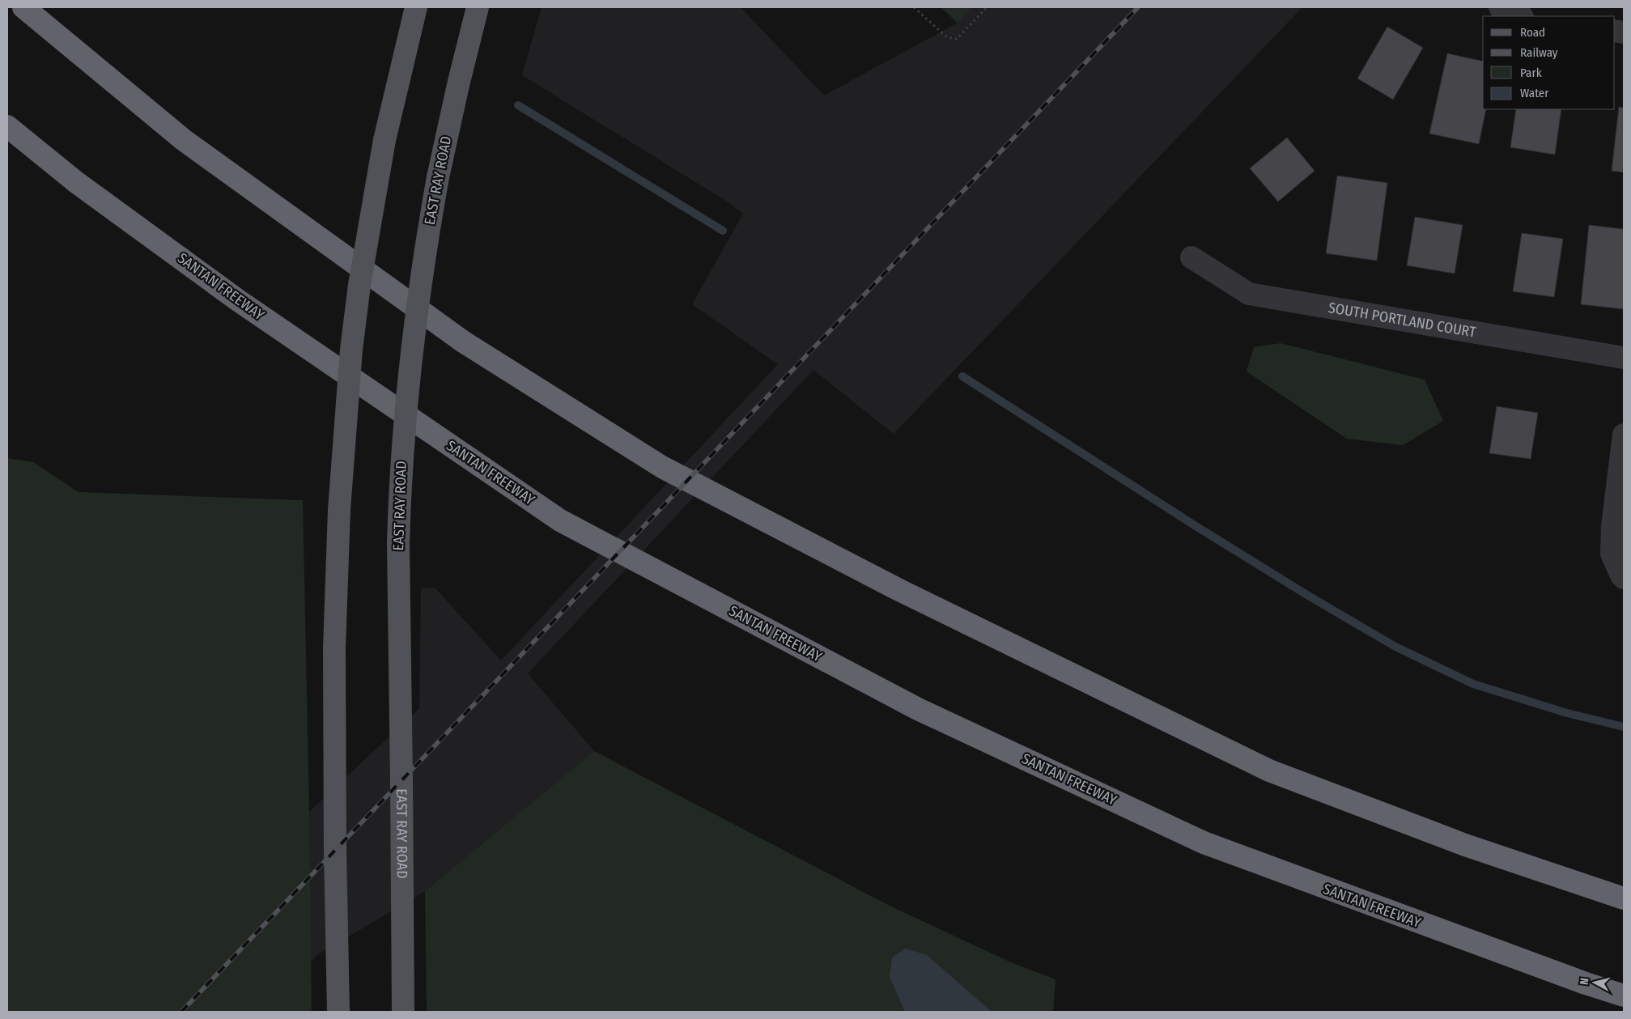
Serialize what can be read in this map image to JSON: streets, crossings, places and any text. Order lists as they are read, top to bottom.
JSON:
{
  "streets": {
    "highway": ["SANTAN FREEWAY"],
    "main road": ["EAST RAY ROAD"],
    "street": ["SOUTH PORTLAND COURT"]
  },
  "legend": [
    "Road",
    "Railway",
    "Park",
    "Water"
  ],
  "north": "left"
}
